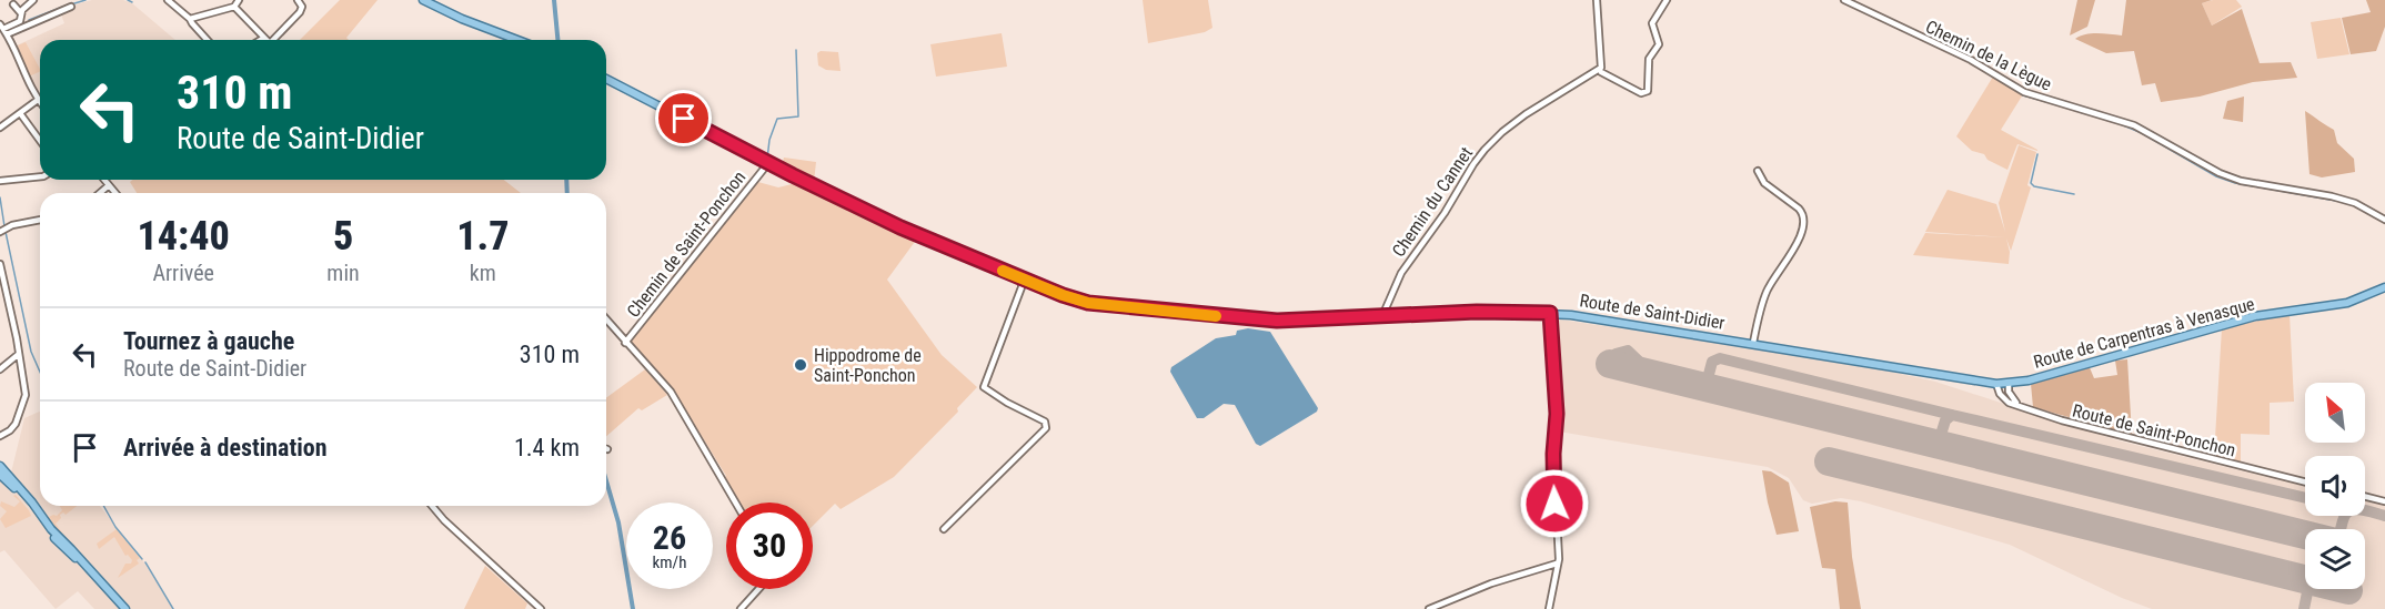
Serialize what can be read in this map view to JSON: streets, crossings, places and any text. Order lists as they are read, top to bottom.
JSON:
{
  "streets": {
    "main road": ["Route de Saint-Didier", "Route de Carpentras à Venasque"],
    "street": [
      "Chemin de la Lègue",
      "Chemin du Cannet",
      "Chemin de Saint-Ponchon",
      "Route de Saint-Ponchon"
    ]
  },
  "crossings": [
    ["Chemin du Cannet", "Route de Saint-Didier"],
    ["Chemin de Saint-Ponchon", "Route de Saint-Didier"],
    ["Route de Saint-Didier", "Route de Carpentras à Venasque"],
    ["Route de Saint-Didier", "Route de Saint-Ponchon"]
  ],
  "places": ["Hippodrome de Saint-Ponchon"],
  "north": "top left",
  "page": {
    "turn": ["310 m", "Route de Saint-Didier"],
    "eta": [
      "14:40",
      "Arrivée",
      "5",
      "min",
      "1.7",
      "km"
    ],
    "list": [
      {
        "name": "Tournez à gauche",
        "note": "Route de Saint-Didier",
        "value": "310 m"
      },
      {
        "name": "Arrivée à destination",
        "value": "1.4 km"
      }
    ],
    "speed": "26 km/h",
    "limit": "30"
  }
}
